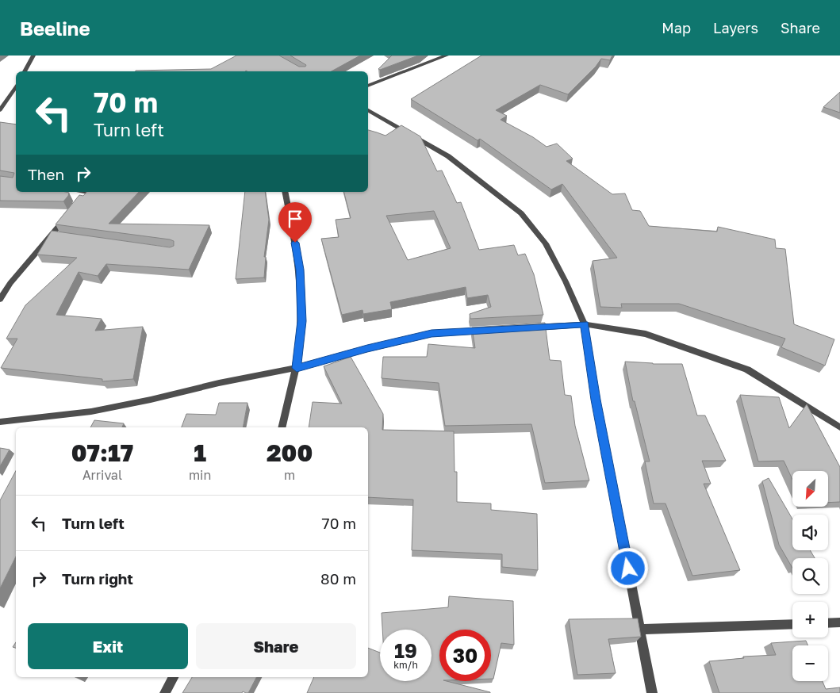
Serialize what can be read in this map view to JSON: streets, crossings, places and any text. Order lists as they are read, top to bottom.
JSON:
{
  "north": "bottom left",
  "page": {
    "header": "Beeline",
    "nav": ["Map", "Layers", "Share"],
    "turn": ["70 m", "Turn left"],
    "then": "Then",
    "eta": [
      "07:17",
      "Arrival",
      "1",
      "min",
      "200",
      "m"
    ],
    "map_buttons": ["+", "−"],
    "list": [
      {
        "name": "Turn left",
        "value": "70 m"
      },
      {
        "name": "Turn right",
        "value": "80 m"
      }
    ],
    "buttons": ["Exit", "Share"],
    "speed": "19 km/h",
    "limit": "30"
  }
}
